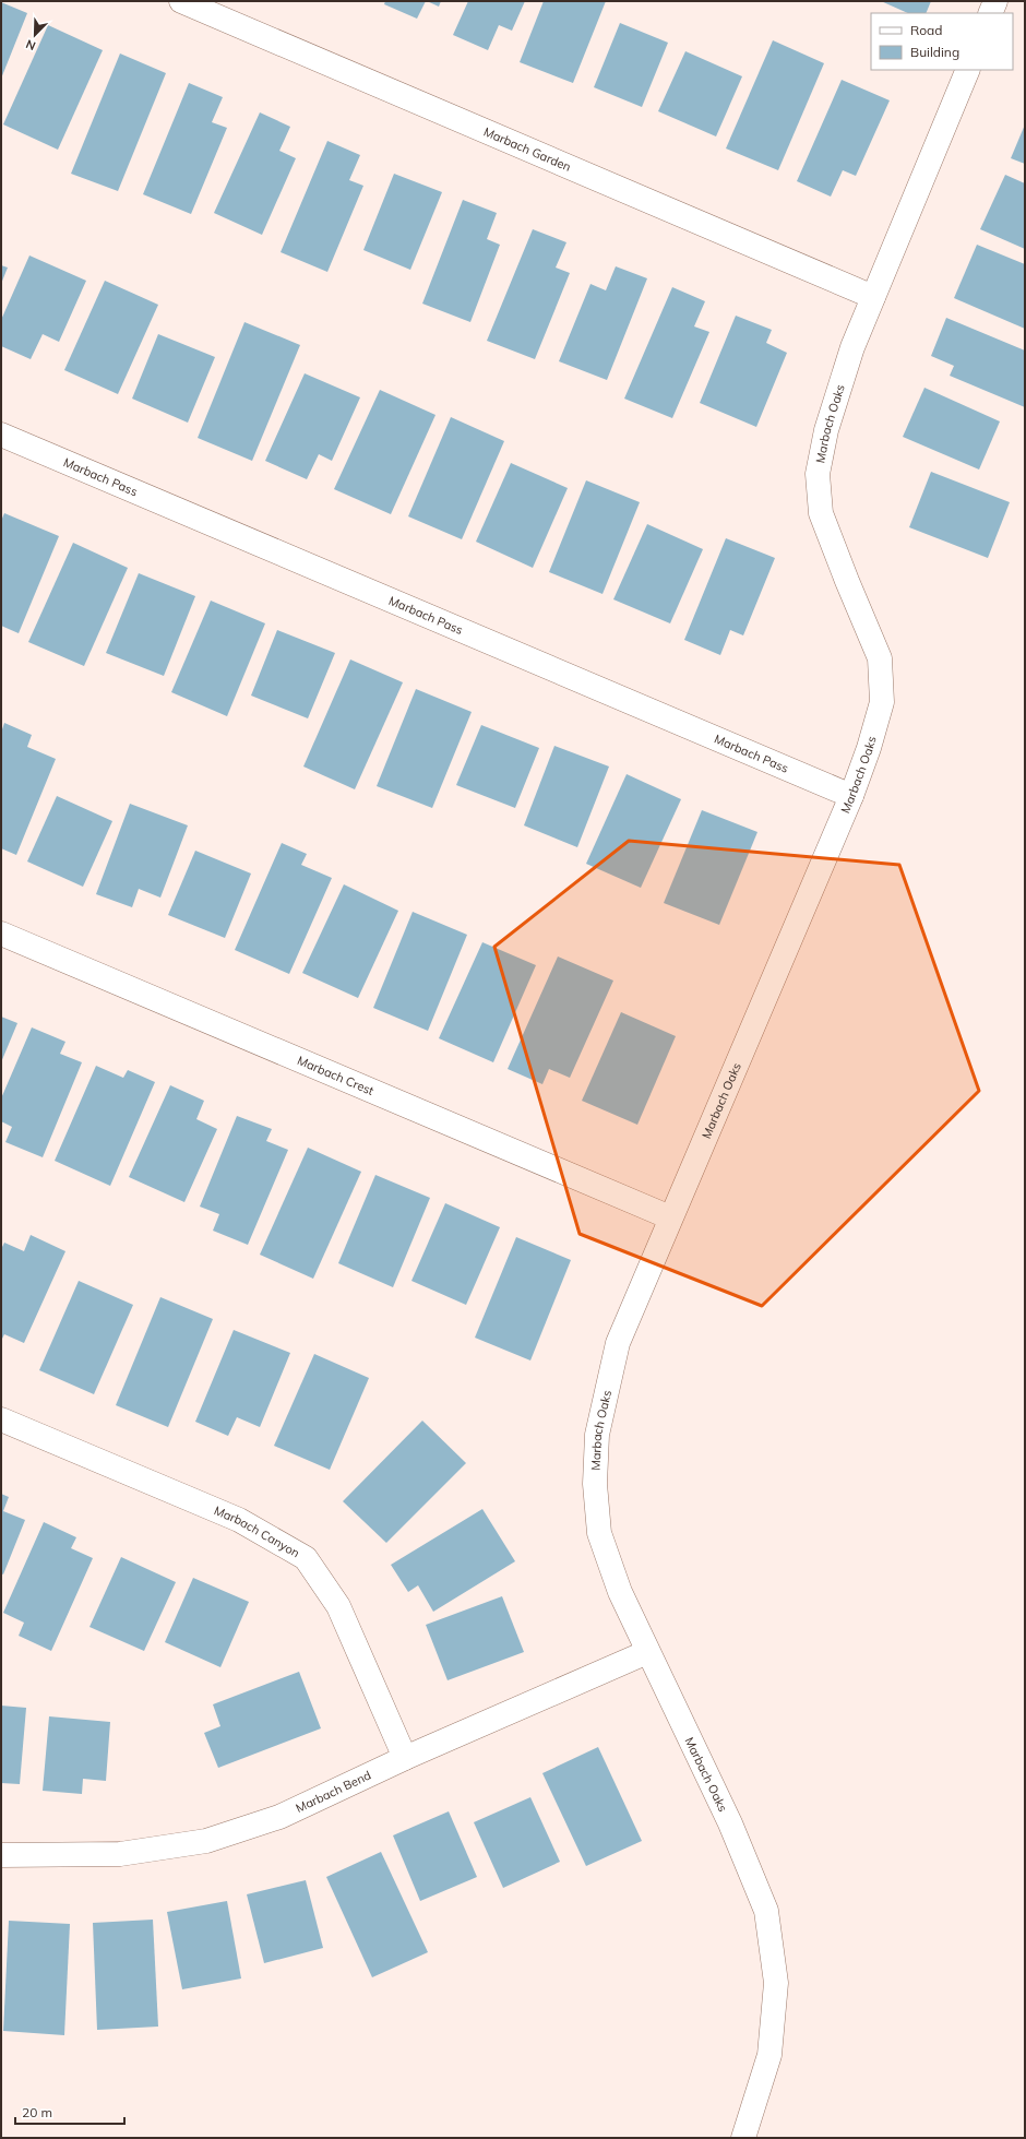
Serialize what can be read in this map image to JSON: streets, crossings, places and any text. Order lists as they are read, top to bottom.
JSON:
{
  "streets": {
    "street": [
      "Marbach Garden",
      "Marbach Oaks",
      "Marbach Pass",
      "Marbach Crest",
      "Marbach Canyon",
      "Marbach Bend"
    ]
  },
  "crossings": [
    ["Marbach Garden", "Marbach Oaks"],
    ["Marbach Oaks", "Marbach Pass"],
    ["Marbach Oaks", "Marbach Crest"],
    ["Marbach Oaks", "Marbach Bend"],
    ["Marbach Canyon", "Marbach Bend"]
  ],
  "legend": ["Road", "Building"],
  "scale_bar": "20 m",
  "north": "bottom left"
}
